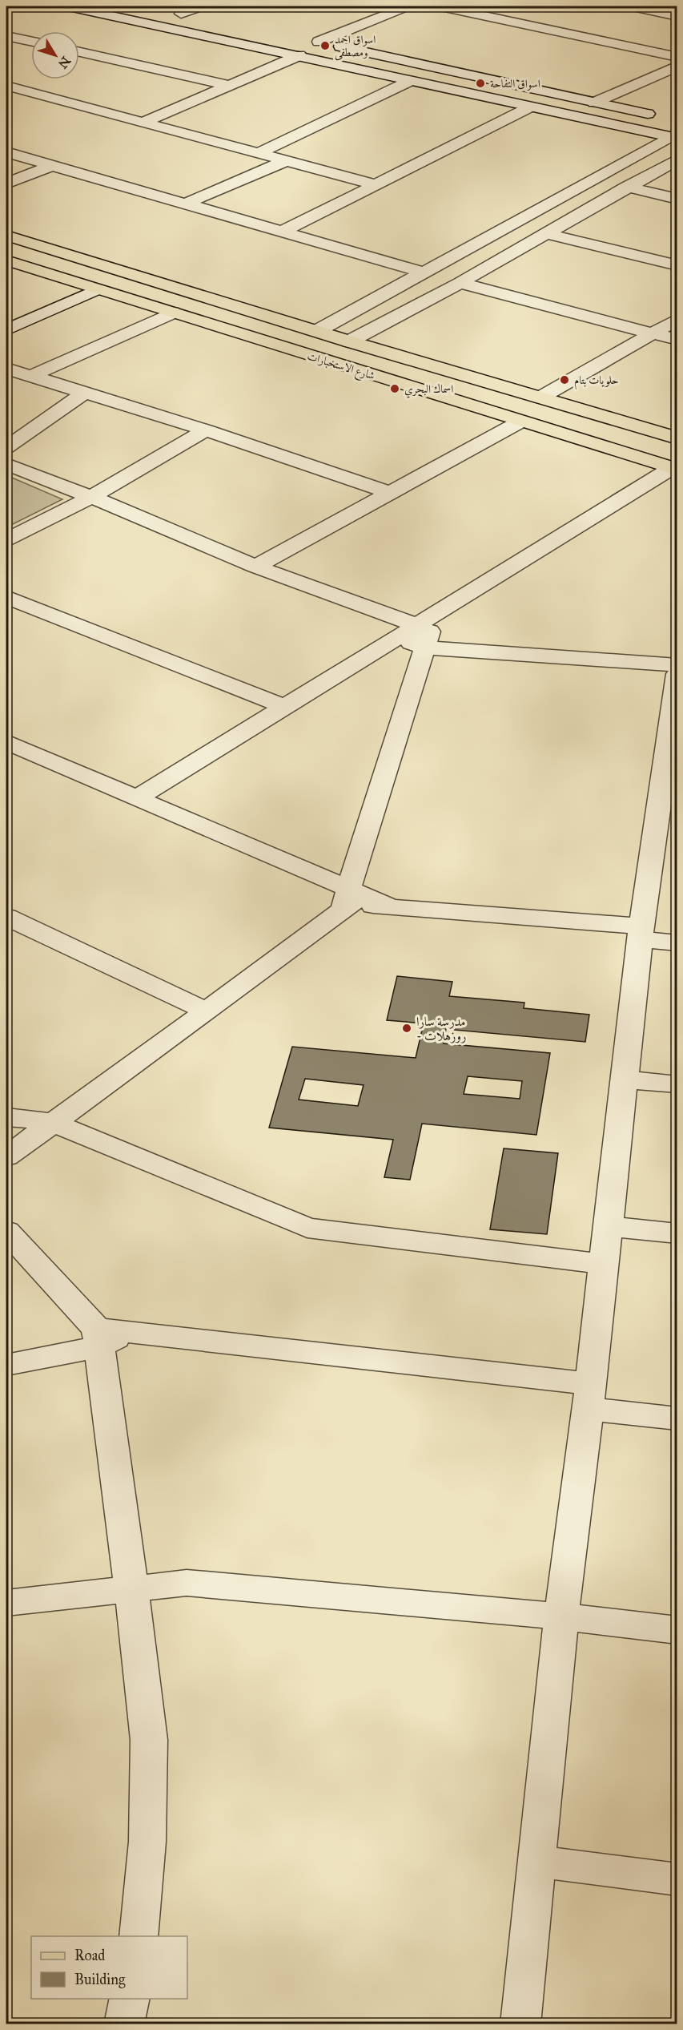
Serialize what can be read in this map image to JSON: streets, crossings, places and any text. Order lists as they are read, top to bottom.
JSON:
{
  "streets": {
    "main road": ["شارع الاستخبارات"]
  },
  "places": [
    "اسواق احمد ومصطفى",
    "اسواق التفاحة",
    "حلويات بتام",
    "اسماك البحري",
    "مدرسة سارا - روزهلات"
  ],
  "legend": ["Road", "Building"],
  "north": "bottom right"
}
